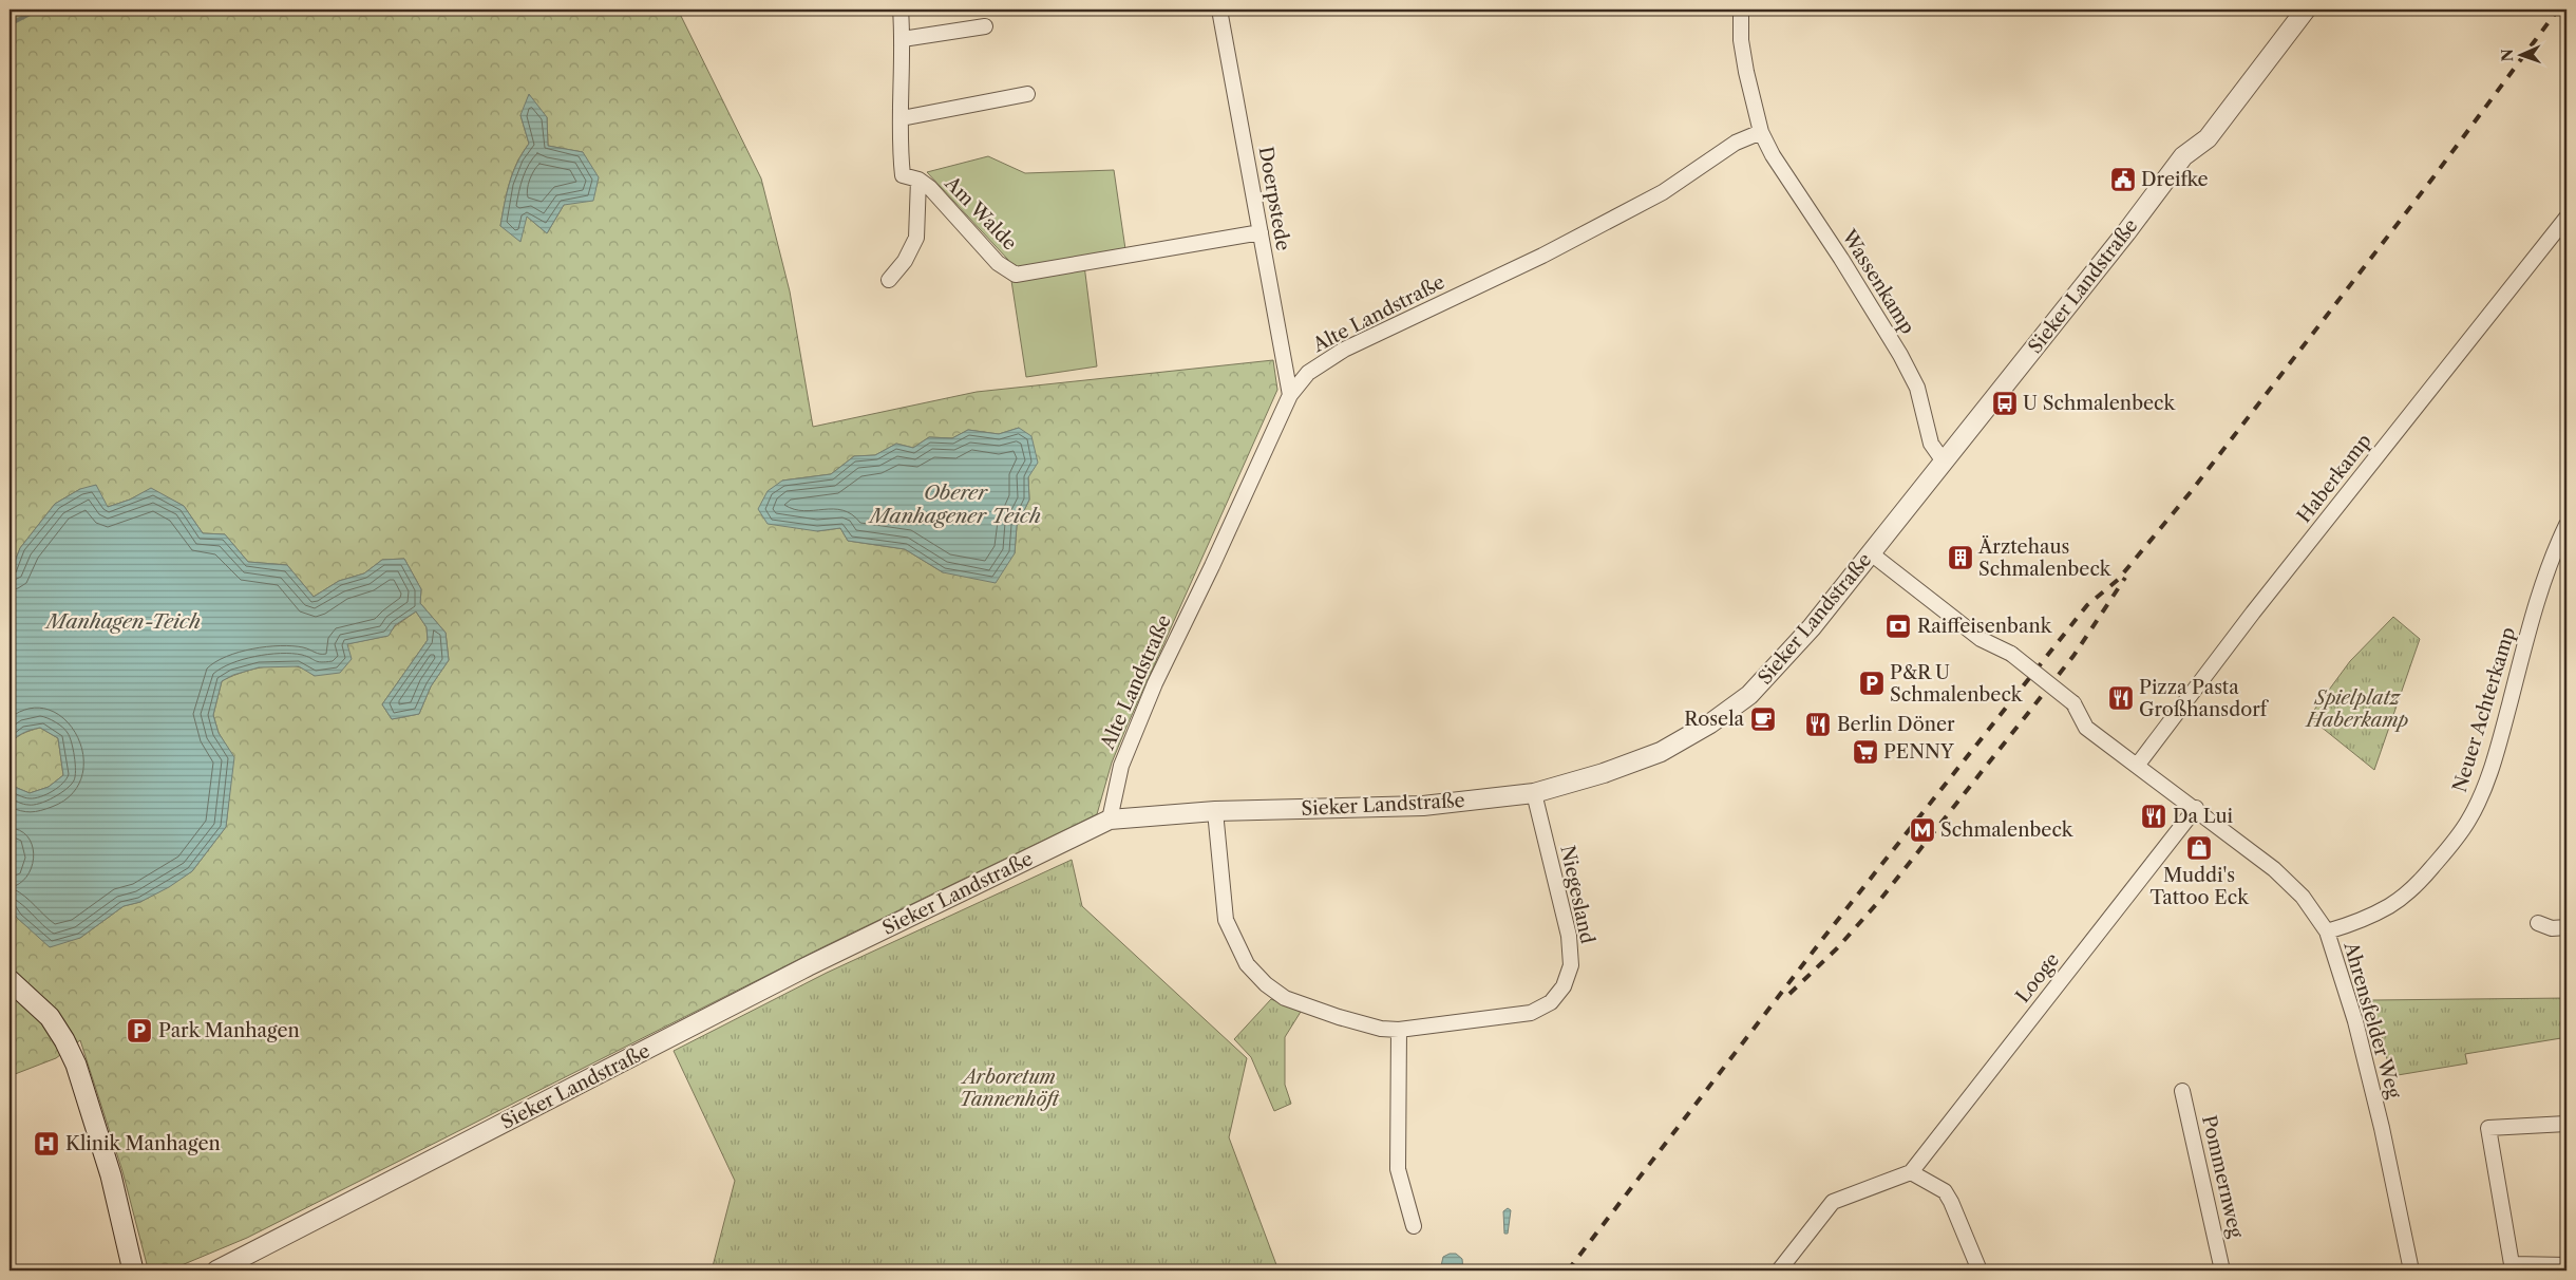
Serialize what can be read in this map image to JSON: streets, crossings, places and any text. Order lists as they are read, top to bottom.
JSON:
{
  "streets": {
    "street": [
      "Doerpstede",
      "Am Walde",
      "Wassenkamp",
      "Sieker Landstraße",
      "Alte Landstraße",
      "Haberkamp",
      "Neuer Achterkamp",
      "Niegesland",
      "Looge",
      "Ahrensfelder Weg",
      "Pommernweg"
    ]
  },
  "crossings": [
    ["Doerpstede", "Am Walde"],
    ["Doerpstede", "Alte Landstraße"],
    ["Wassenkamp", "Sieker Landstraße"],
    ["Wassenkamp", "Alte Landstraße"],
    ["Sieker Landstraße", "Alte Landstraße"],
    ["Sieker Landstraße", "Niegesland"],
    ["Sieker Landstraße", "Ahrensfelder Weg"],
    ["Haberkamp", "Ahrensfelder Weg"],
    ["Neuer Achterkamp", "Ahrensfelder Weg"],
    ["Looge", "Ahrensfelder Weg"]
  ],
  "water": ["Oberer Manhagener Teich", "Manhagen-Teich"],
  "parks": ["Spielplatz Haberkamp", "Arboretum Tannenhöft"],
  "places": {
    "public building": ["Dreifke"],
    "bus stop": ["U Schmalenbeck"],
    "building": ["Ärztehaus Schmalenbeck"],
    "bank": ["Raiffeisenbank"],
    "parking": ["P&R U Schmalenbeck", "Park Manhagen"],
    "restaurant": ["Pizza Pasta Großhansdorf", "Berlin Döner", "Da Lui"],
    "cafe": ["Rosela"],
    "supermarket": ["PENNY"],
    "metro station": ["Schmalenbeck"],
    "shop": ["Muddi's Tattoo Eck"],
    "hospital": ["Klinik Manhagen"]
  },
  "north": "left"
}
